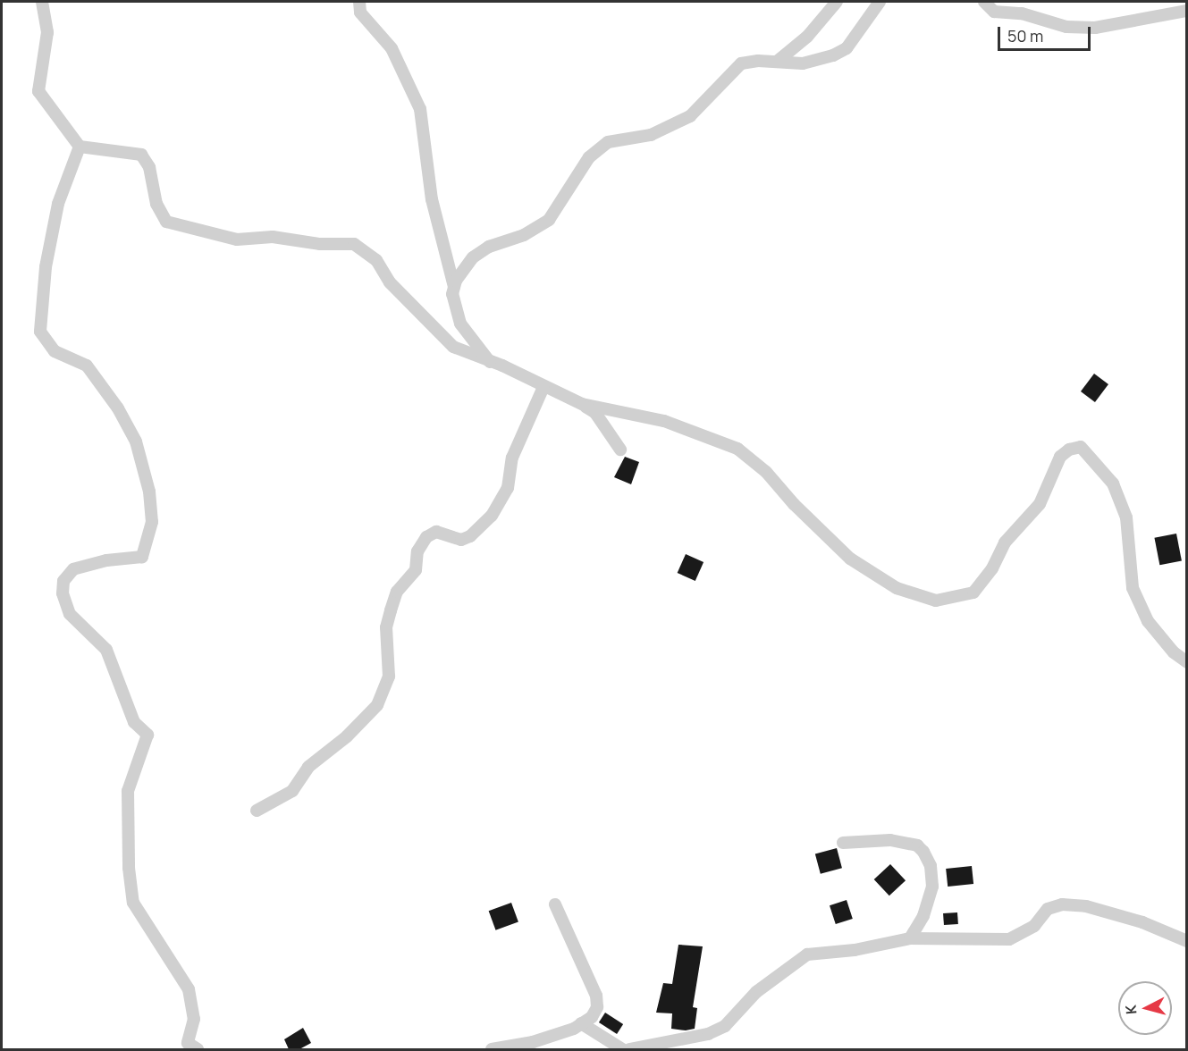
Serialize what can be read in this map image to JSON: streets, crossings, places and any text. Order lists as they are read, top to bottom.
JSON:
{
  "scale_bar": "50 m",
  "north": "left"
}
